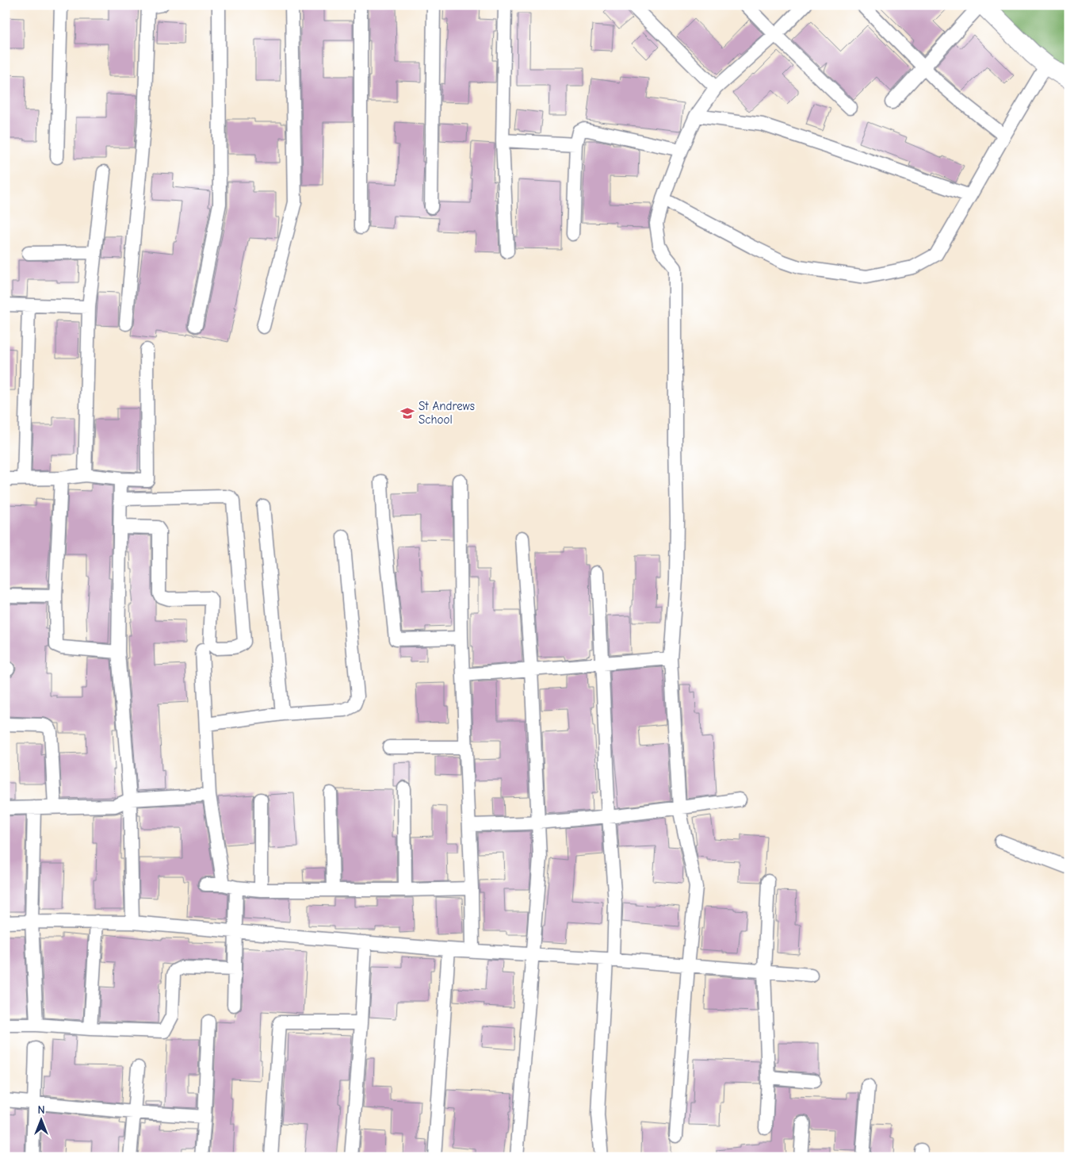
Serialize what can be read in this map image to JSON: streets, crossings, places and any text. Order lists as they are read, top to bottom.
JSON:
{
  "places": {
    "school or university": ["St Andrews School"]
  },
  "north": "top"
}
